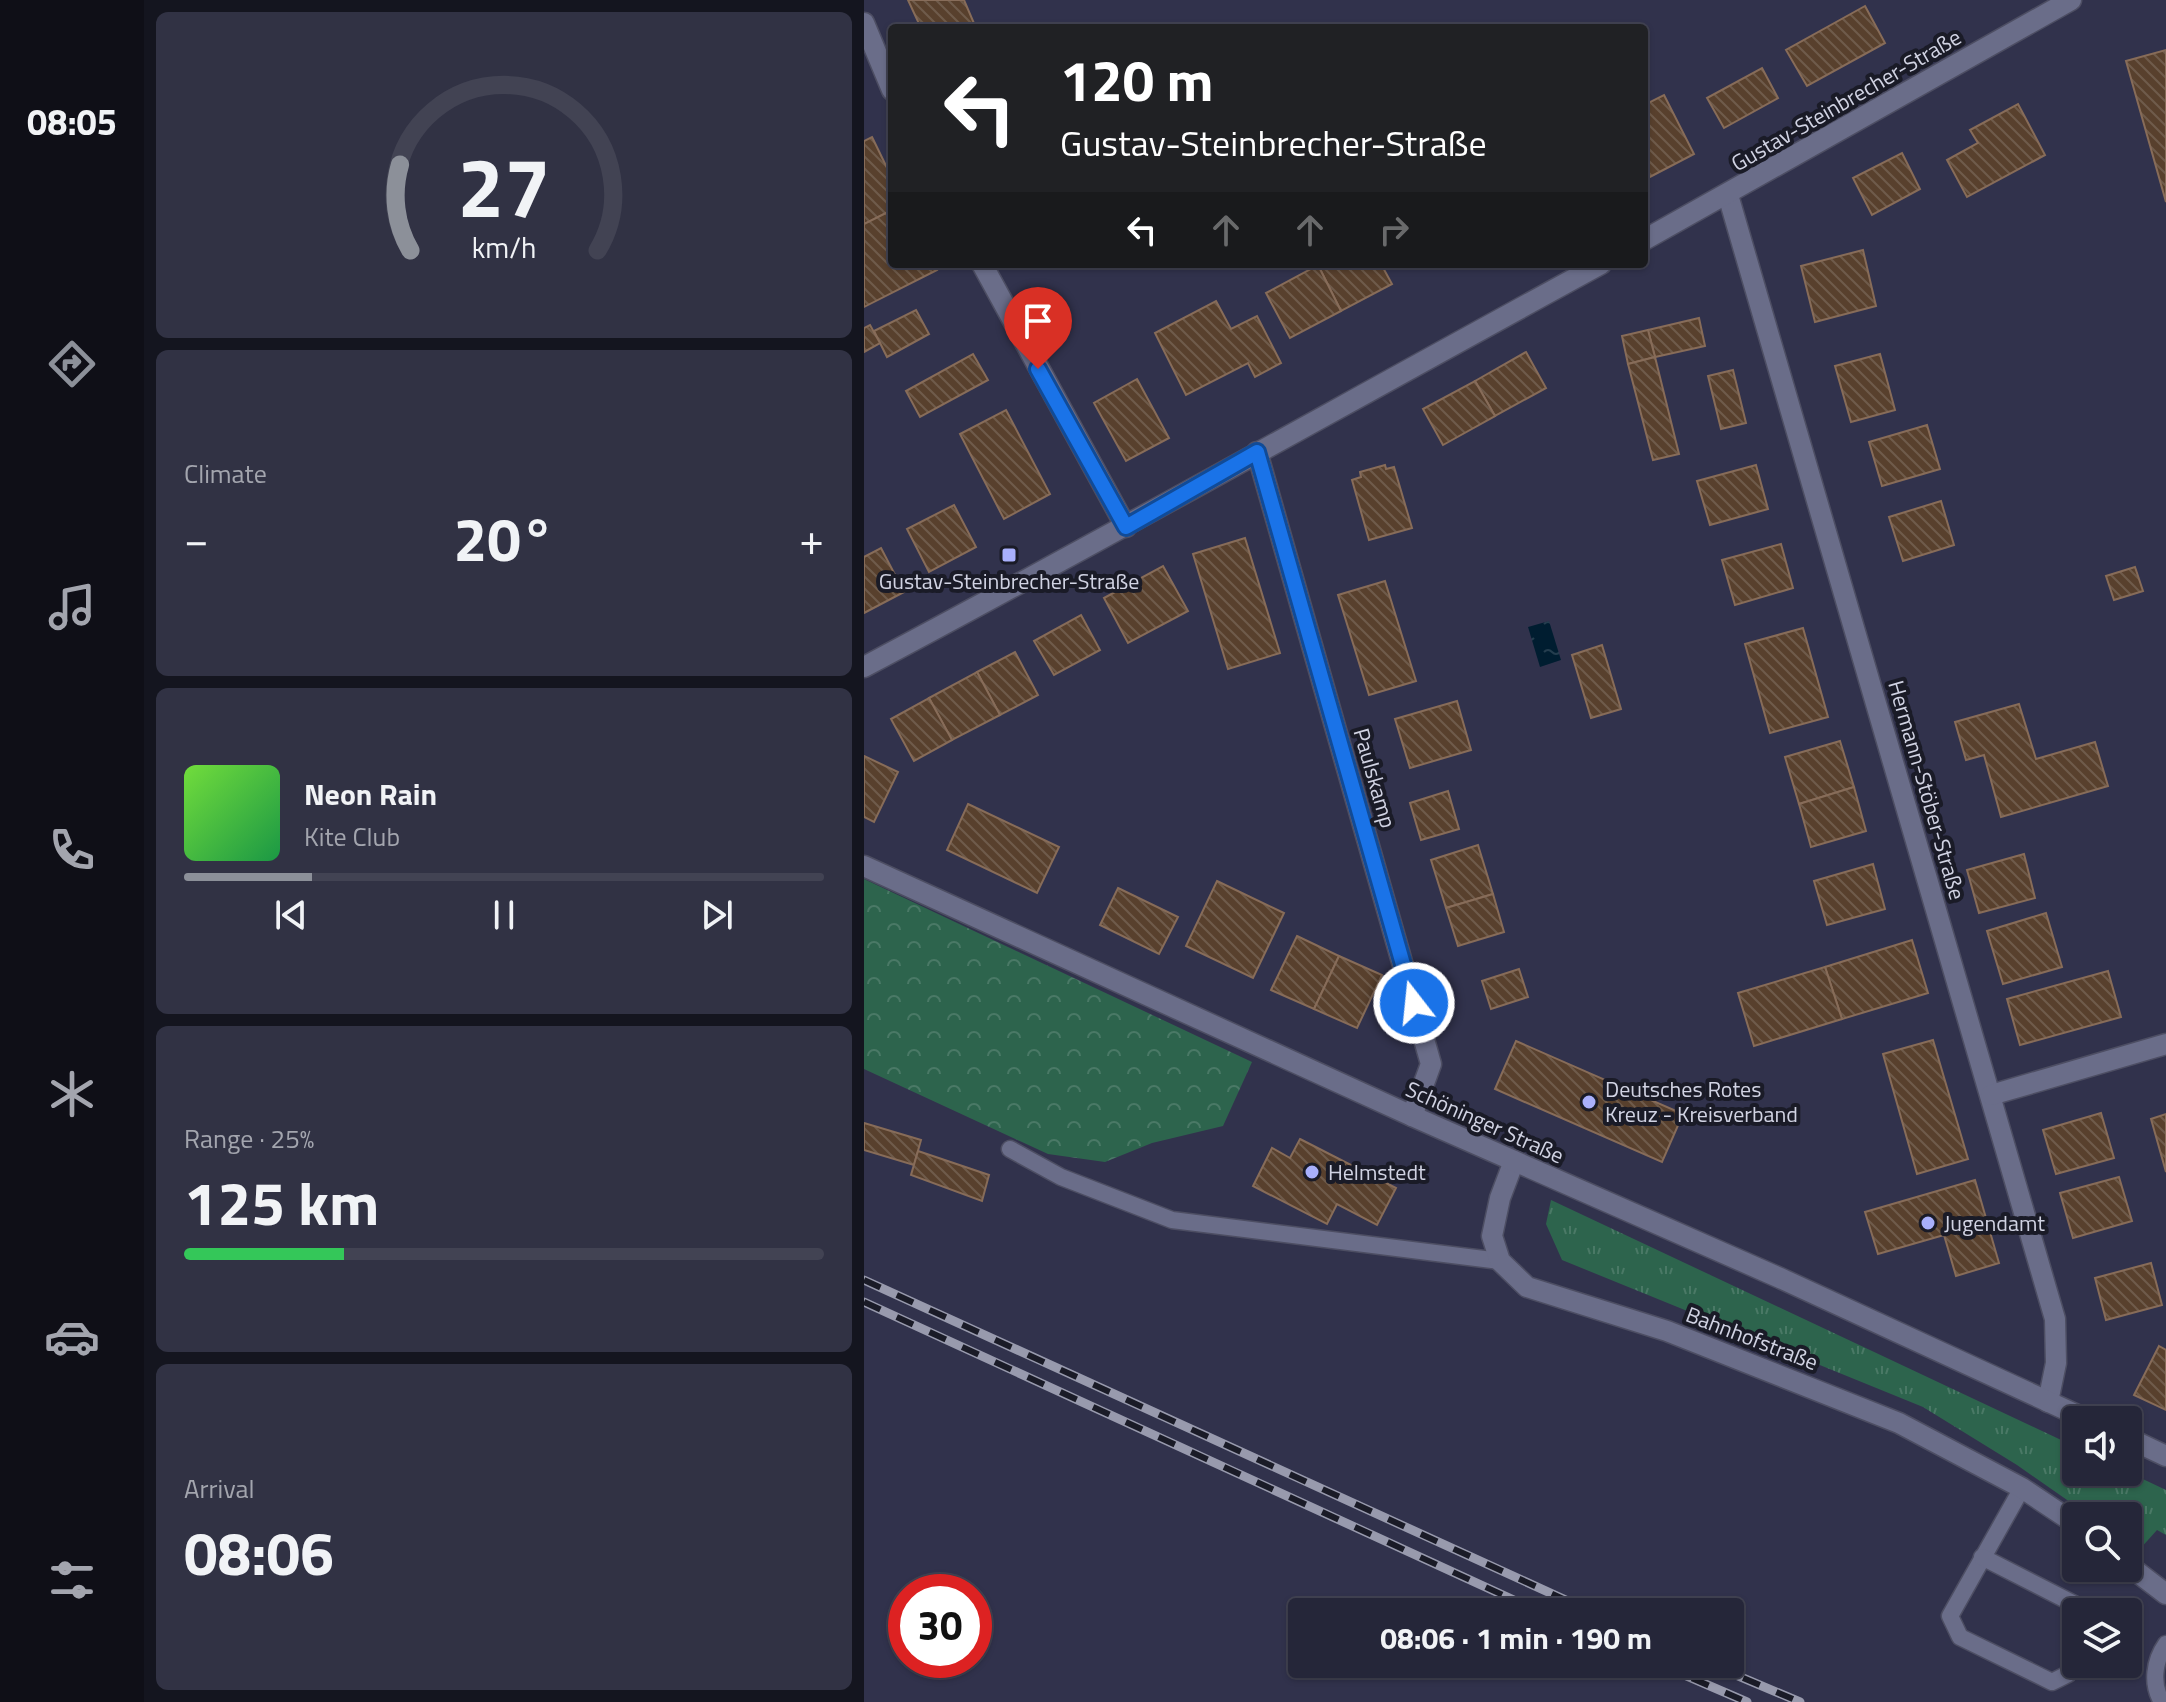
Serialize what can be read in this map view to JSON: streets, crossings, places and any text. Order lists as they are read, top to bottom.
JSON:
{
  "streets": {
    "street": [
      "Gustav-Steinbrecher-Straße",
      "Paulskamp",
      "Hermann-Stöber-Straße",
      "Schöninger Straße",
      "Bahnhofstraße"
    ]
  },
  "crossings": [
    ["Gustav-Steinbrecher-Straße", "Hermann-Stöber-Straße"],
    ["Paulskamp", "Schöninger Straße"],
    ["Hermann-Stöber-Straße", "Schöninger Straße"]
  ],
  "places": {
    "transit": ["Gustav-Steinbrecher-Straße"],
    "other": ["Deutsches Rotes Kreuz - Kreisverband", "Helmstedt", "Jugendamt"]
  },
  "page": {
    "tabs": "08:05",
    "turn": ["120 m", "Gustav-Steinbrecher-Straße"],
    "tile": [
      "Climate",
      ["Range · 25%", "125 km"],
      ["Arrival", "08:06"]
    ],
    "heat": ["−", "20°", "+"],
    "song": ["Neon Rain", "Kite Club"],
    "limit": "30",
    "trip": "08:06 · 1 min · 190 m",
    "gauge": ["27", "km/h"]
  }
}
